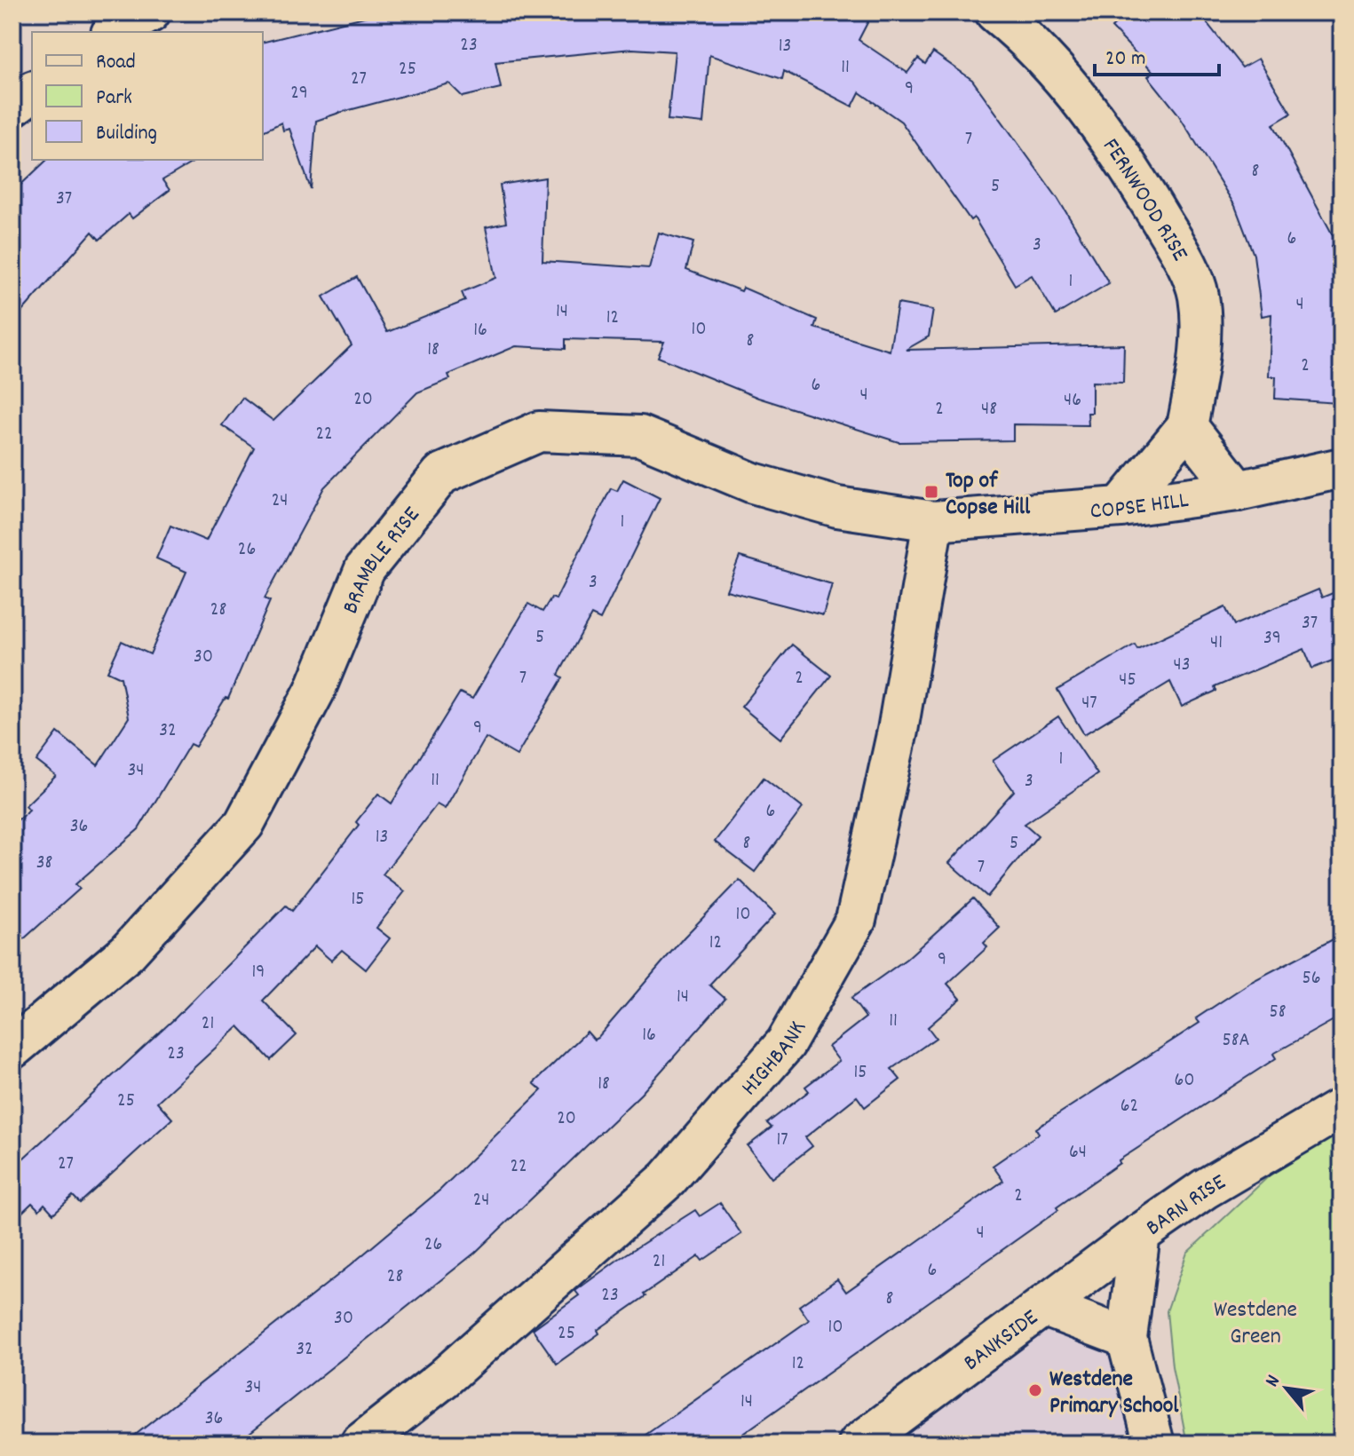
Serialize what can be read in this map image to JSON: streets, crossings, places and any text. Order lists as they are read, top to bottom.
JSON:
{
  "streets": {
    "street": [
      "FERNWOOD RISE",
      "COPSE HILL",
      "BRAMBLE RISE",
      "HIGHBANK",
      "BARN RISE",
      "BANKSIDE"
    ]
  },
  "crossings": [
    ["FERNWOOD RISE", "COPSE HILL"],
    ["COPSE HILL", "BRAMBLE RISE"],
    ["COPSE HILL", "HIGHBANK"],
    ["BRAMBLE RISE", "HIGHBANK"],
    ["BARN RISE", "BANKSIDE"]
  ],
  "parks": ["Westdene Green"],
  "places": {
    "transit": ["Top of Copse Hill"],
    "other": ["Westdene Primary School"]
  },
  "house_numbers": [
    "23",
    "13",
    "11",
    "25",
    "27",
    "9",
    "29",
    "7",
    "8",
    "5",
    "37",
    "6",
    "3",
    "1",
    "4",
    "14",
    "12",
    "10",
    "16",
    "8",
    "18",
    "2",
    "6",
    "4",
    "20",
    "46",
    "2",
    "48",
    "22",
    "24",
    "1",
    "26",
    "3",
    "28",
    "37",
    "5",
    "39",
    "41",
    "30",
    "43",
    "7",
    "2",
    "45",
    "47",
    "9",
    "32",
    "1",
    "34",
    "11",
    "3",
    "6",
    "36",
    "13",
    "8",
    "5",
    "38",
    "7",
    "15",
    "10",
    "12",
    "9",
    "19",
    "56",
    "14",
    "58",
    "11",
    "21",
    "16",
    "58A",
    "23",
    "15",
    "60",
    "18",
    "25",
    "62",
    "20",
    "17",
    "64",
    "27",
    "22",
    "2",
    "24",
    "4",
    "26",
    "21",
    "6",
    "28",
    "23",
    "8",
    "30",
    "10",
    "25",
    "32",
    "12",
    "34",
    "14",
    "36"
  ],
  "legend": ["Road", "Park", "Building"],
  "scale_bar": "20 m",
  "north": "top left"
}
